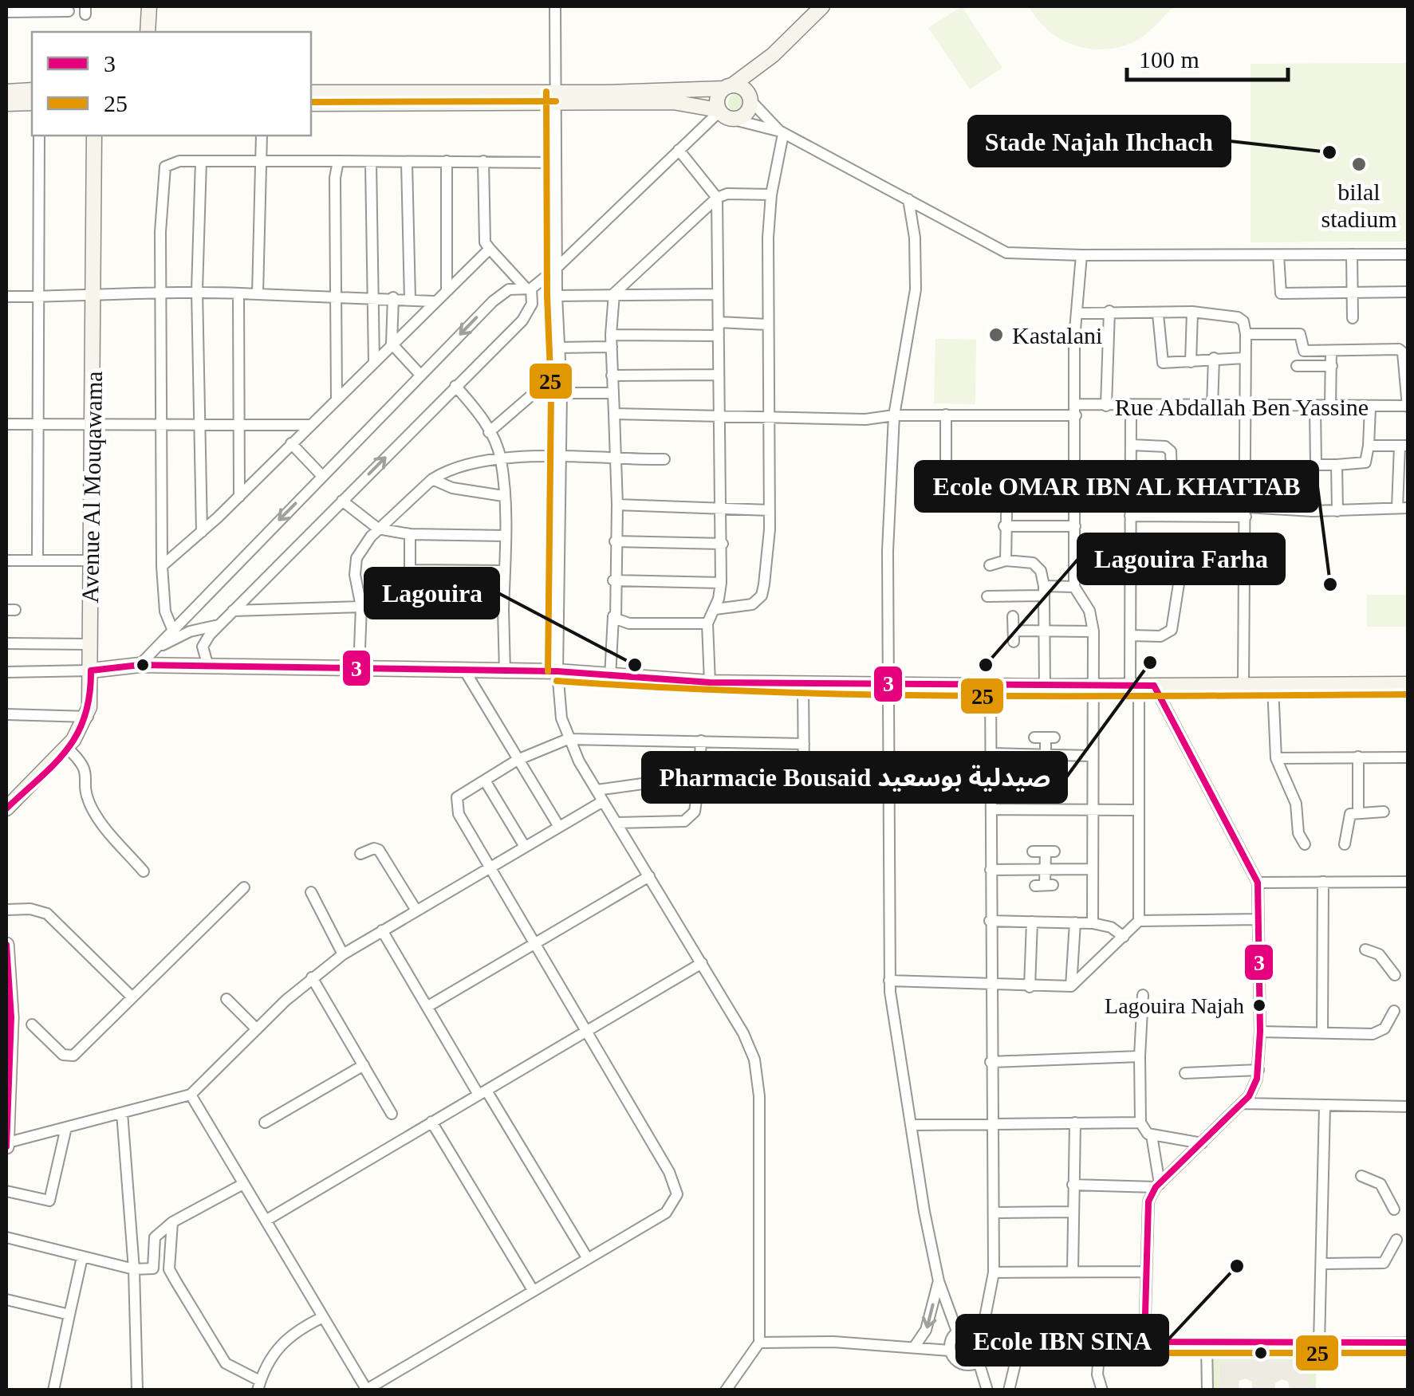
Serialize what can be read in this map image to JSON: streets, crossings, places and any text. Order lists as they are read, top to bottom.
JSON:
{
  "streets": {
    "street": ["Rue Abdallah Ben Yassine", "Avenue Al Mouqawama"]
  },
  "places": [
    "Stade Najah Ihchach",
    "bilal stadium",
    "Kastalani",
    "Ecole OMAR IBN AL KHATTAB",
    "Pharmacie Bousaid صيدلية بوسعيد",
    "Lagouira",
    "Lagouira Farha",
    "Lagouira Najah",
    "Ecole IBN SINA"
  ],
  "lines": ["transit line 25", "transit line 3"],
  "legend": ["3", "25"],
  "scale_bar": "100 m"
}
